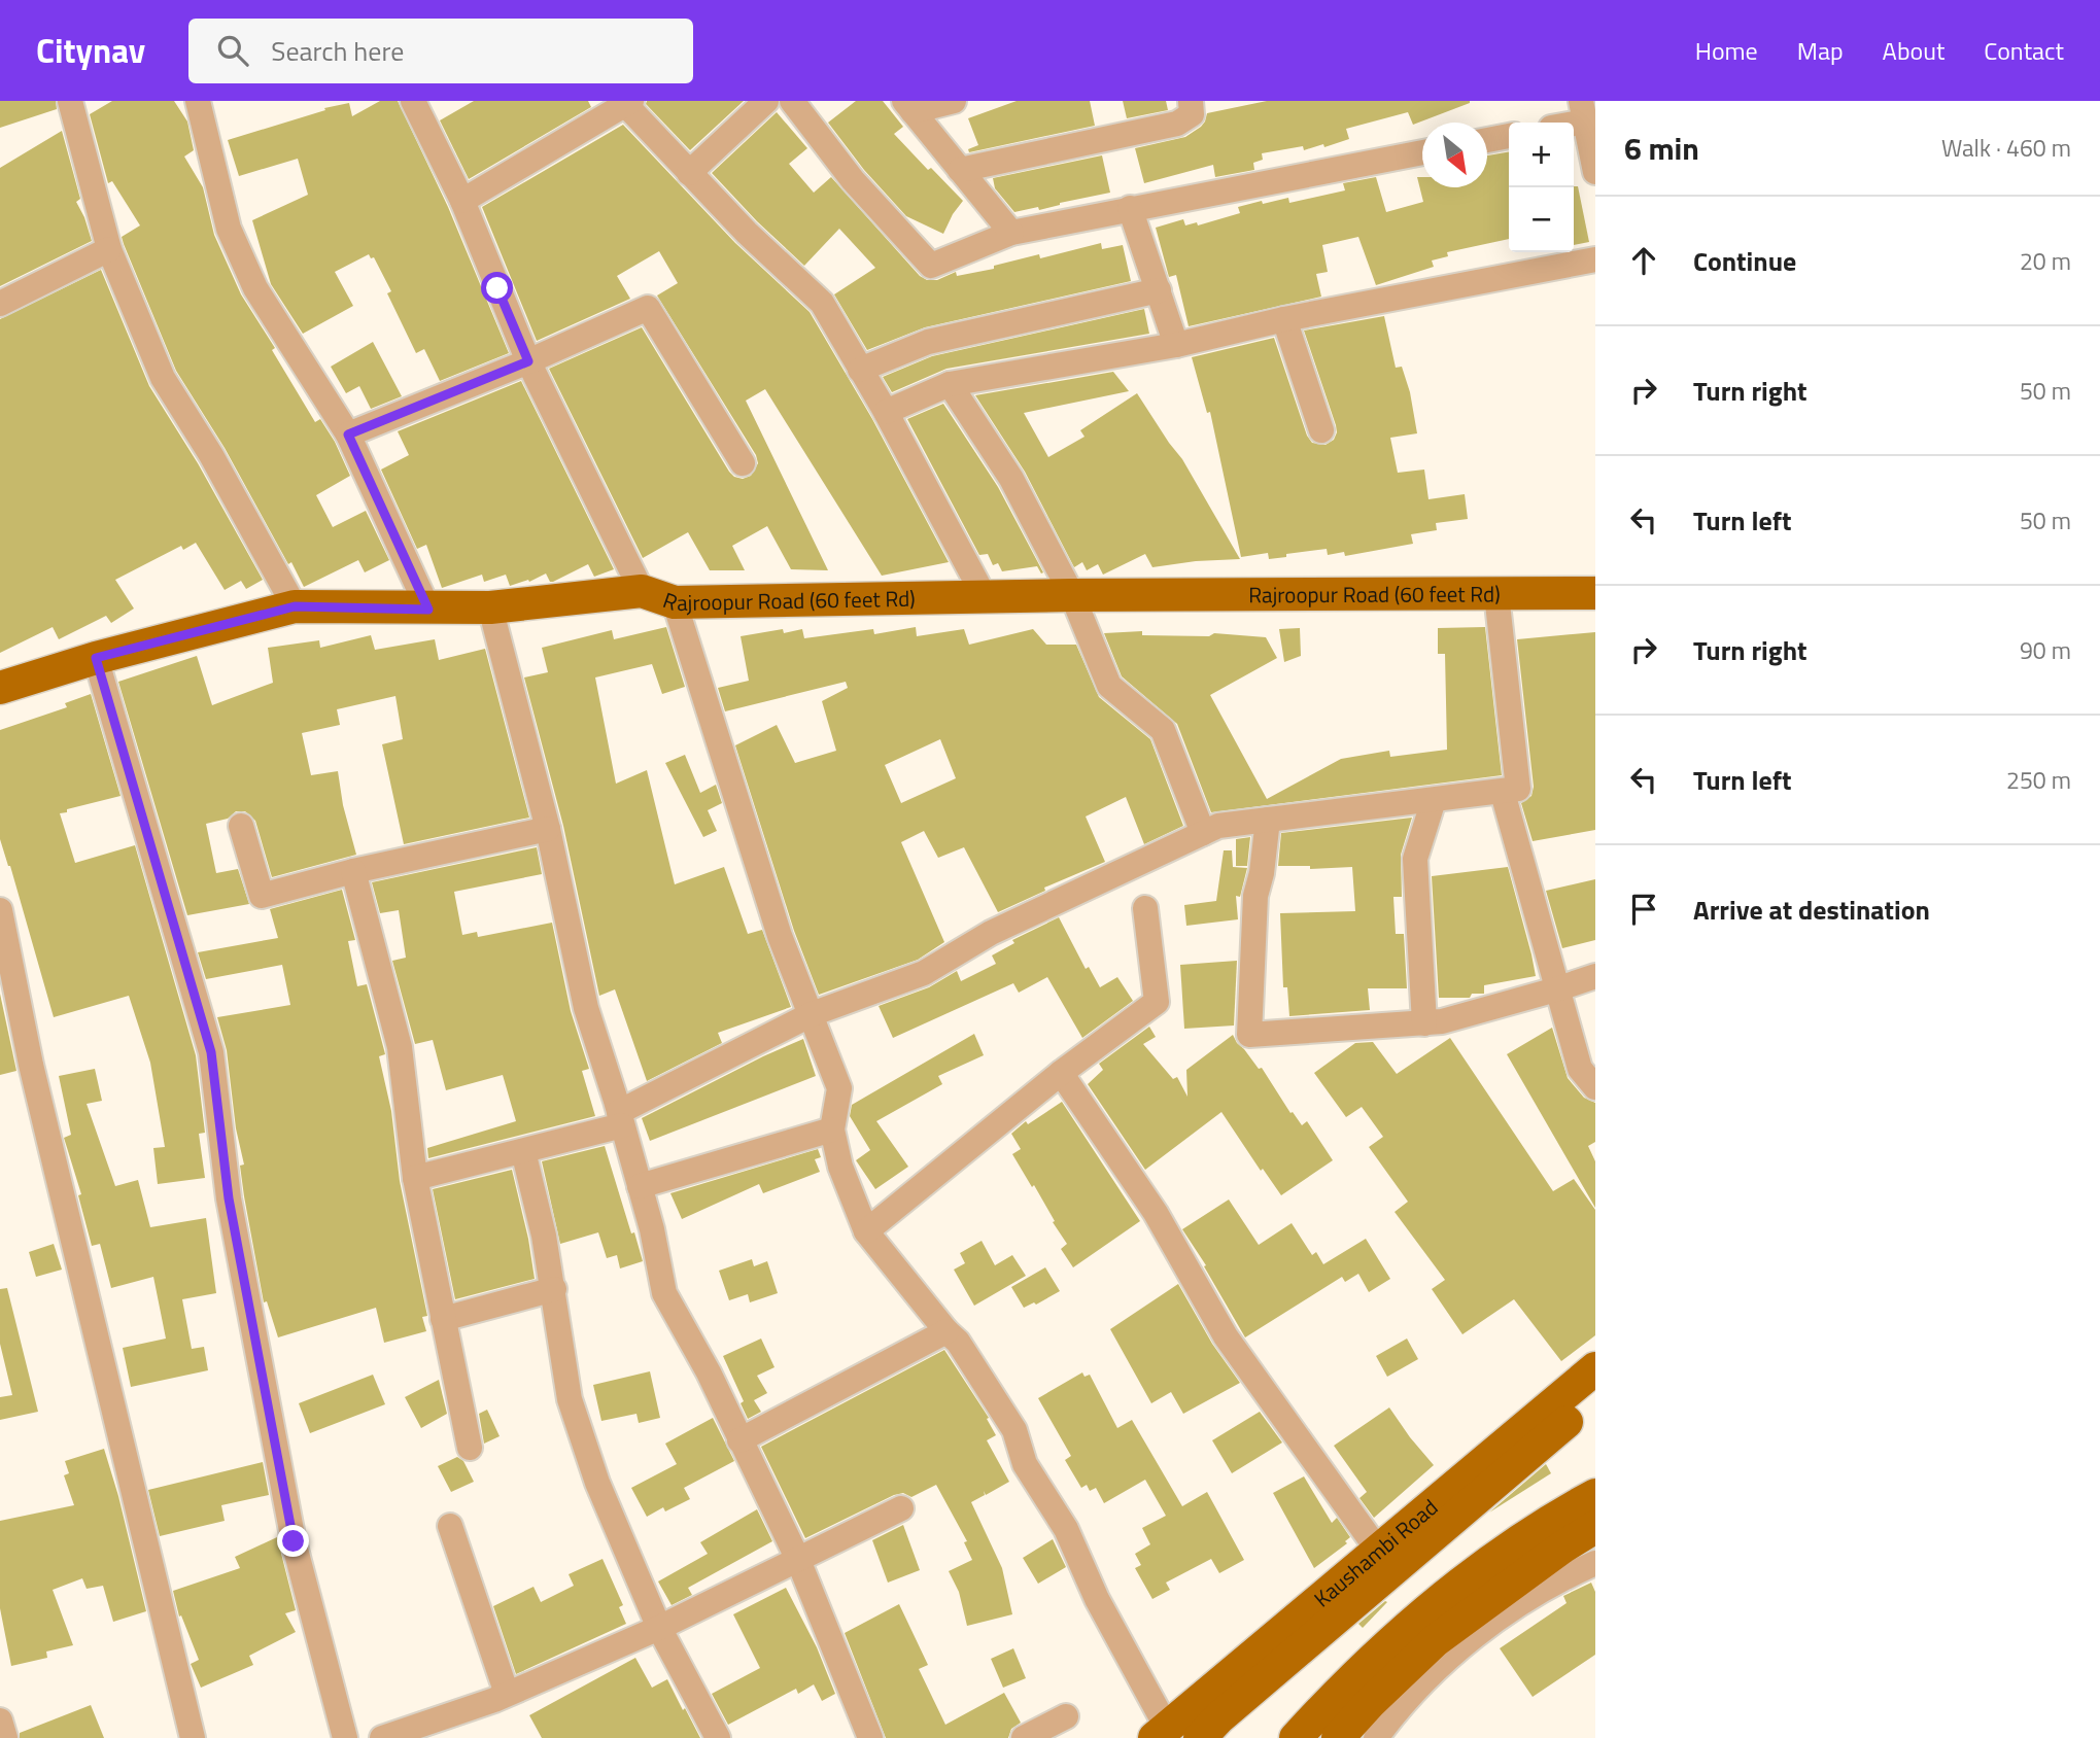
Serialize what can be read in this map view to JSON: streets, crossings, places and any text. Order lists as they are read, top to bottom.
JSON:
{
  "streets": {
    "main road": ["Rajroopur Road (60 feet Rd)", "Kaushambi Road"]
  },
  "north": "bottom right",
  "page": {
    "header": "Citynav",
    "search": "Search here",
    "nav": [
      "Home",
      "Map",
      "About",
      "Contact"
    ],
    "heading": ["6 min", "Walk · 460 m"],
    "map_buttons": ["+", "−"],
    "list": [
      ["Continue", "20 m"],
      ["Turn right", "50 m"],
      ["Turn left", "50 m"],
      ["Turn right", "90 m"],
      ["Turn left", "250 m"],
      "Arrive at destination"
    ]
  }
}
